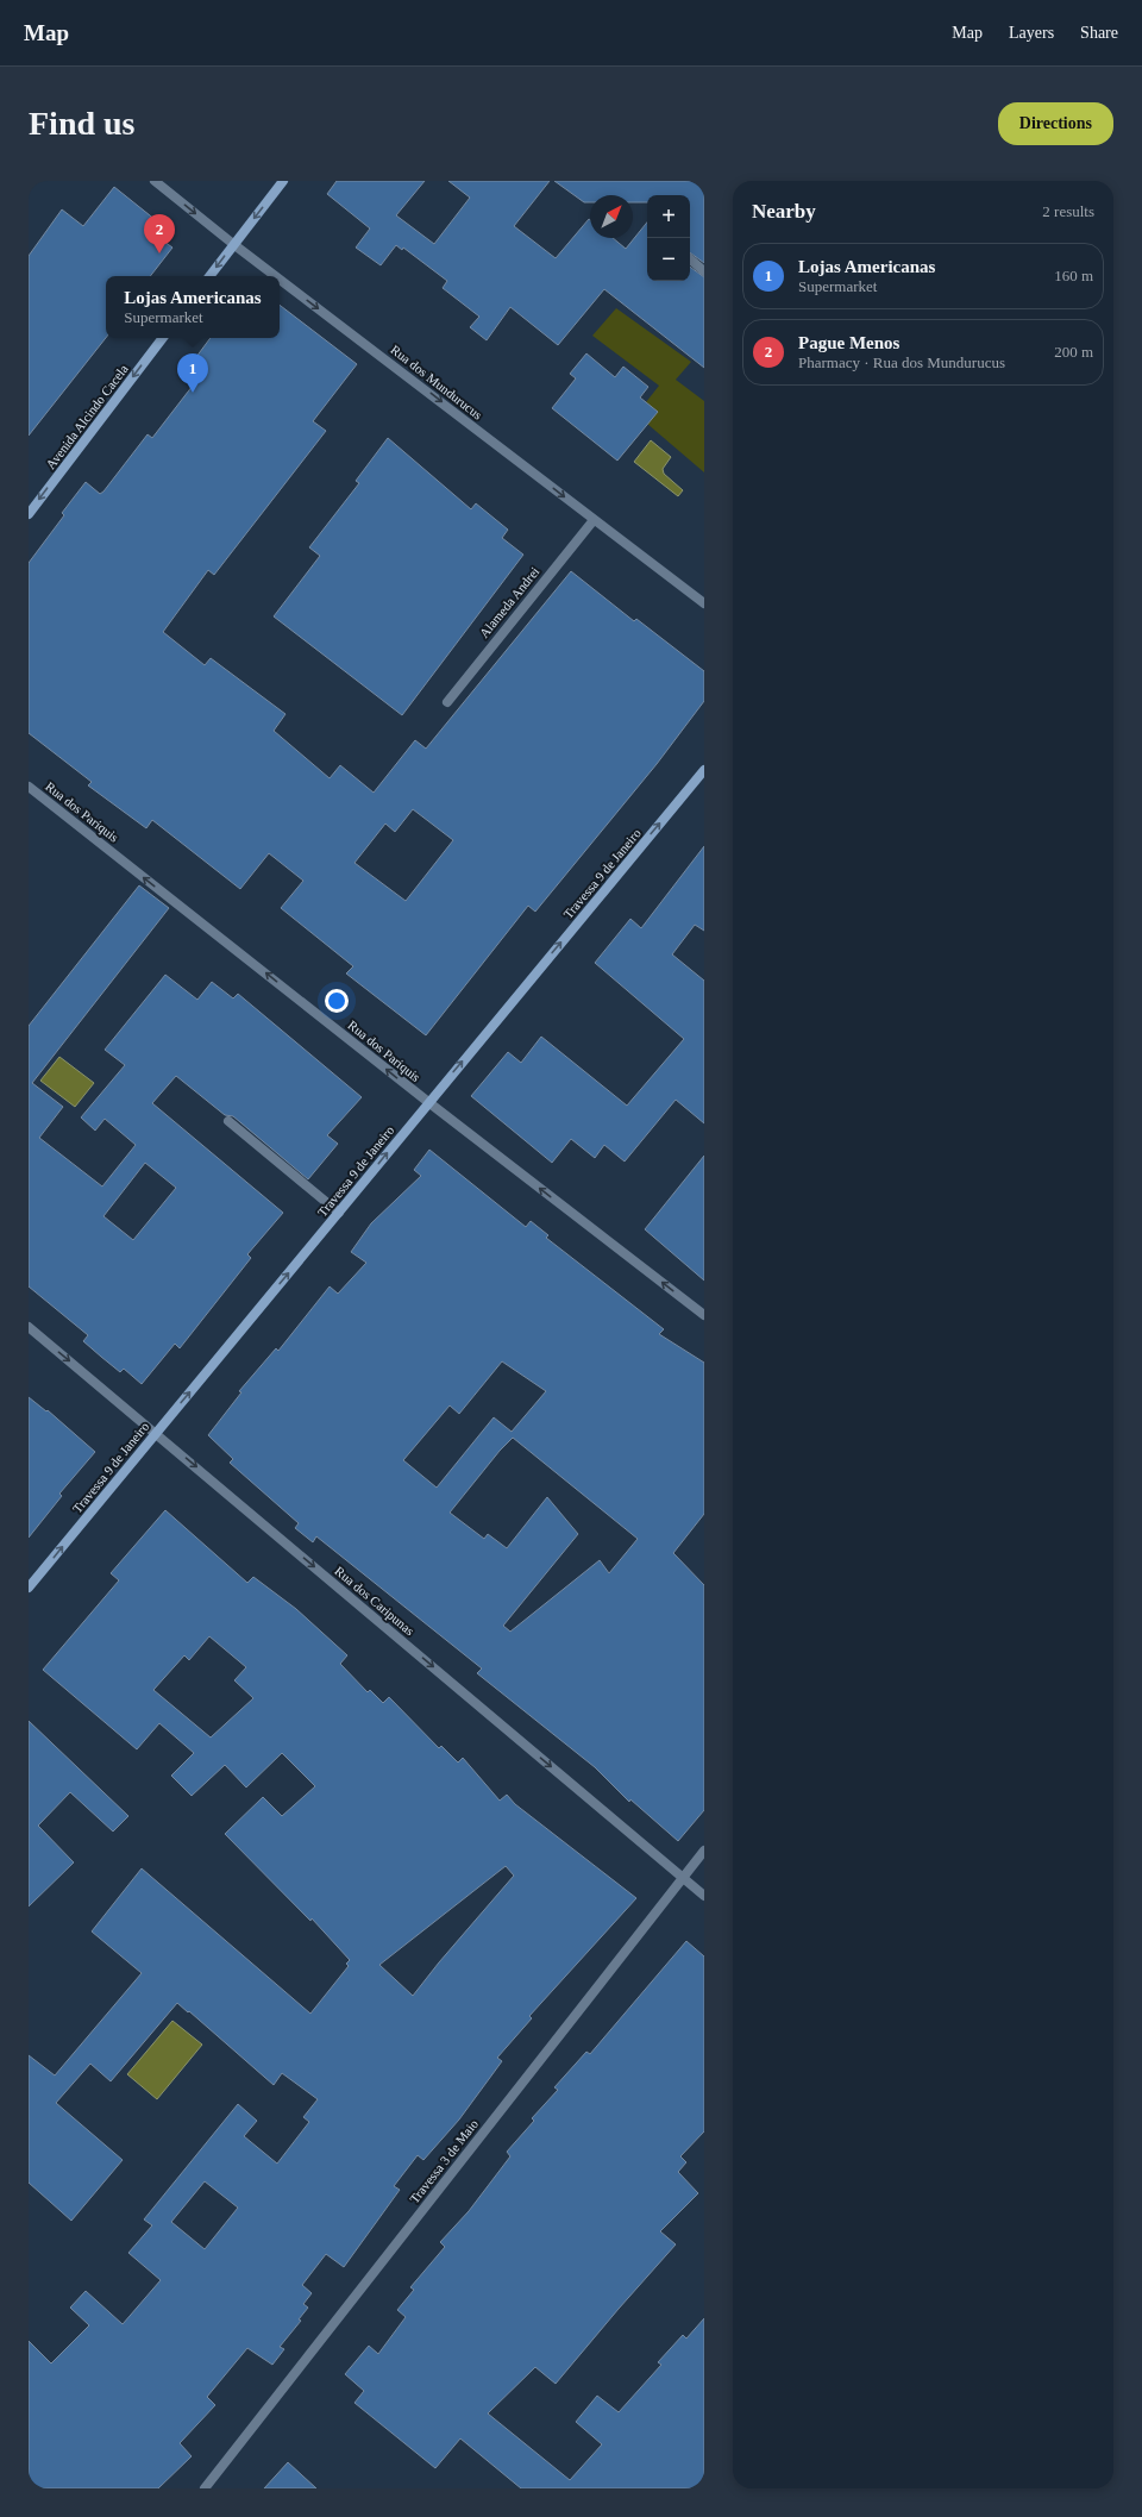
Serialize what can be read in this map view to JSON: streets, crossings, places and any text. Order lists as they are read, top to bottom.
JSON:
{
  "streets": {
    "main road": ["Avenida Alcindo Cacela", "Travessa 9 de Janeiro"],
    "street": [
      "Rua dos Mundurucus",
      "Alameda Andrei",
      "Rua dos Pariquis",
      "Rua dos Caripunas",
      "Travessa 3 de Maio"
    ]
  },
  "crossings": [
    ["Rua dos Mundurucus", "Alameda Andrei"],
    ["Rua dos Pariquis", "Travessa 9 de Janeiro"],
    ["Travessa 9 de Janeiro", "Rua dos Caripunas"],
    ["Rua dos Caripunas", "Travessa 3 de Maio"]
  ],
  "one_way": [
    "Rua dos Mundurucus",
    "Avenida Alcindo Cacela",
    "Rua dos Pariquis",
    "Travessa 9 de Janeiro",
    "Rua dos Caripunas"
  ],
  "north": "top right",
  "page": {
    "header": "Map",
    "nav": ["Map", "Layers", "Share"],
    "buttons": "Directions",
    "title": "Find us",
    "heading": ["Nearby", "2 results"],
    "map_buttons": ["+", "−"],
    "pins": ["2", "1"],
    "list": [
      {
        "mark": "1",
        "name": "Lojas Americanas",
        "note": "Supermarket",
        "value": "160 m"
      },
      {
        "mark": "2",
        "name": "Pague Menos",
        "note": "Pharmacy · Rua dos Mundurucus",
        "value": "200 m"
      }
    ],
    "popup": ["Lojas Americanas", "Supermarket"]
  }
}
